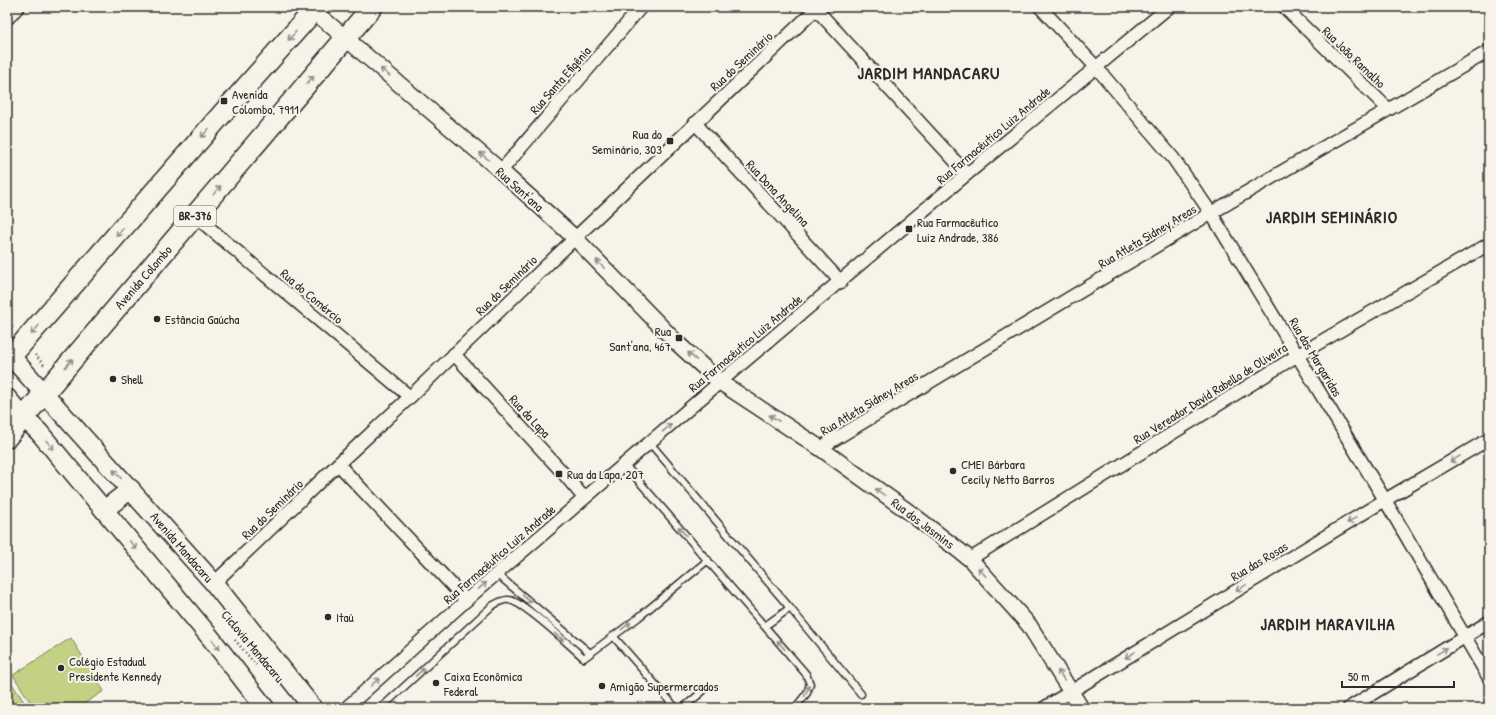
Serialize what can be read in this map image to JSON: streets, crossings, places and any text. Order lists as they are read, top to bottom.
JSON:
{
  "streets": {
    "main road": ["BR-376", "Avenida Colombo", "Avenida Mandacaru"],
    "street": [
      "Rua João Ramalho",
      "Rua do Seminário",
      "Rua Santa Efigênia",
      "Rua Farmacêutico Luiz Andrade",
      "Rua Sant'ana",
      "Rua Dona Angelina",
      "Rua Atleta Sidney Areas",
      "Rua do Comércio",
      "Rua das Margaridas",
      "Rua Vereador David Rabello de Oliveira",
      "Rua da Lapa",
      "Rua dos Jasmins",
      "Rua das Rosas"
    ],
    "path": ["Ciclovia Mandacaru"]
  },
  "crossings": [
    ["Rua João Ramalho", "Rua Atleta Sidney Areas"],
    ["Rua do Seminário", "Rua Sant'ana"],
    ["Rua do Seminário", "Rua Dona Angelina"],
    ["Rua do Seminário", "Rua do Comércio"],
    ["Rua do Seminário", "Rua da Lapa"],
    ["Rua do Seminário", "Avenida Mandacaru"],
    ["Rua Santa Efigênia", "Rua Sant'ana"],
    ["Rua Farmacêutico Luiz Andrade", "Rua Sant'ana"],
    ["Rua Farmacêutico Luiz Andrade", "Rua Dona Angelina"],
    ["Rua Farmacêutico Luiz Andrade", "Rua das Margaridas"],
    ["Rua Farmacêutico Luiz Andrade", "Rua da Lapa"],
    ["Rua Farmacêutico Luiz Andrade", "Rua dos Jasmins"],
    ["Rua Sant'ana", "Avenida Colombo"],
    ["Rua Sant'ana", "Rua dos Jasmins"],
    ["Rua Atleta Sidney Areas", "Rua das Margaridas"],
    ["Rua Atleta Sidney Areas", "Rua dos Jasmins"],
    ["Avenida Colombo", "Rua do Comércio"],
    ["Avenida Colombo", "Avenida Mandacaru"],
    ["Rua das Margaridas", "Rua Vereador David Rabello de Oliveira"],
    ["Rua das Margaridas", "Rua das Rosas"],
    ["Rua Vereador David Rabello de Oliveira", "Rua dos Jasmins"],
    ["Rua dos Jasmins", "Rua das Rosas"]
  ],
  "one_way": ["Rua Sant'ana", "Rua dos Jasmins", "Rua das Rosas"],
  "districts": ["JARDIM MANDACARU", "JARDIM SEMINÁRIO", "JARDIM MARAVILHA"],
  "places": {
    "transit": [
      "Avenida Colombo, 7911",
      "Rua do Seminário, 303",
      "Rua Farmacêutico Luiz Andrade, 386",
      "Rua Sant'ana, 467",
      "Rua da Lapa, 207"
    ],
    "other": [
      "Estância Gaúcha",
      "Shell",
      "CMEI Bárbara Cecily Netto Barros",
      "Itaú",
      "Colégio Estadual Presidente Kennedy",
      "Caixa Econômica Federal",
      "Amigão Supermercados"
    ]
  },
  "scale_bar": "50 m"
}
